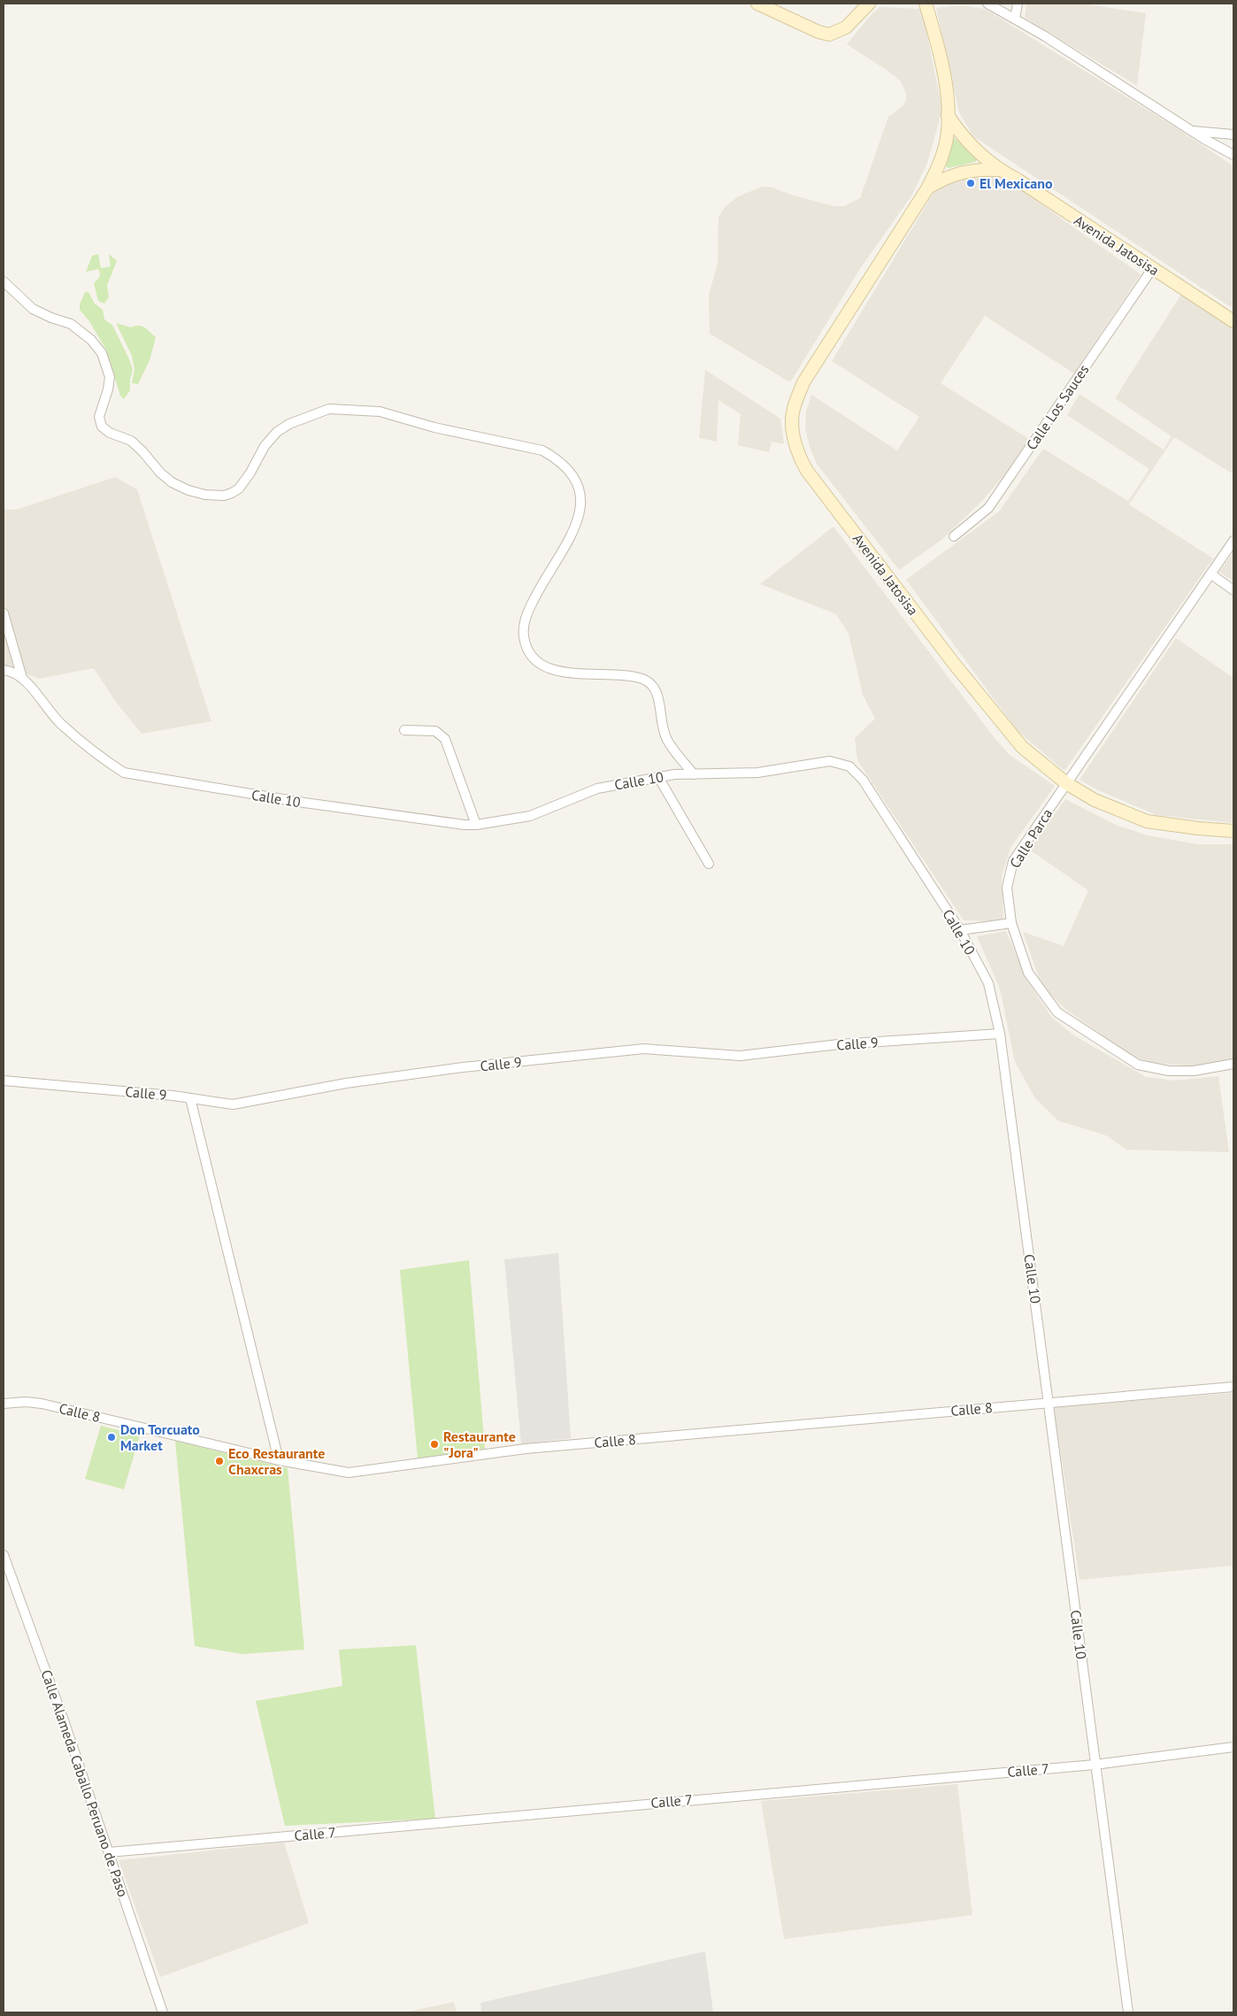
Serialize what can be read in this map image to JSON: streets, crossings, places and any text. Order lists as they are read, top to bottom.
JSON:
{
  "streets": {
    "street": [
      "Avenida Jatosisa",
      "Calle Los Sauces",
      "Calle 10",
      "Calle Parca",
      "Calle 9",
      "Calle 8",
      "Calle 7",
      "Calle Alameda Caballo Peruano de Paso"
    ]
  },
  "crossings": [
    ["Avenida Jatosisa", "Calle Los Sauces"],
    ["Avenida Jatosisa", "Calle Parca"],
    ["Calle 10", "Calle 9"],
    ["Calle 10", "Calle 8"],
    ["Calle 10", "Calle 7"],
    ["Calle 7", "Calle Alameda Caballo Peruano de Paso"]
  ],
  "places": [
    "El Mexicano",
    "Don Torcuato Market",
    "Restaurante \"Jora\"",
    "Eco Restaurante Chaxcras"
  ]
}
